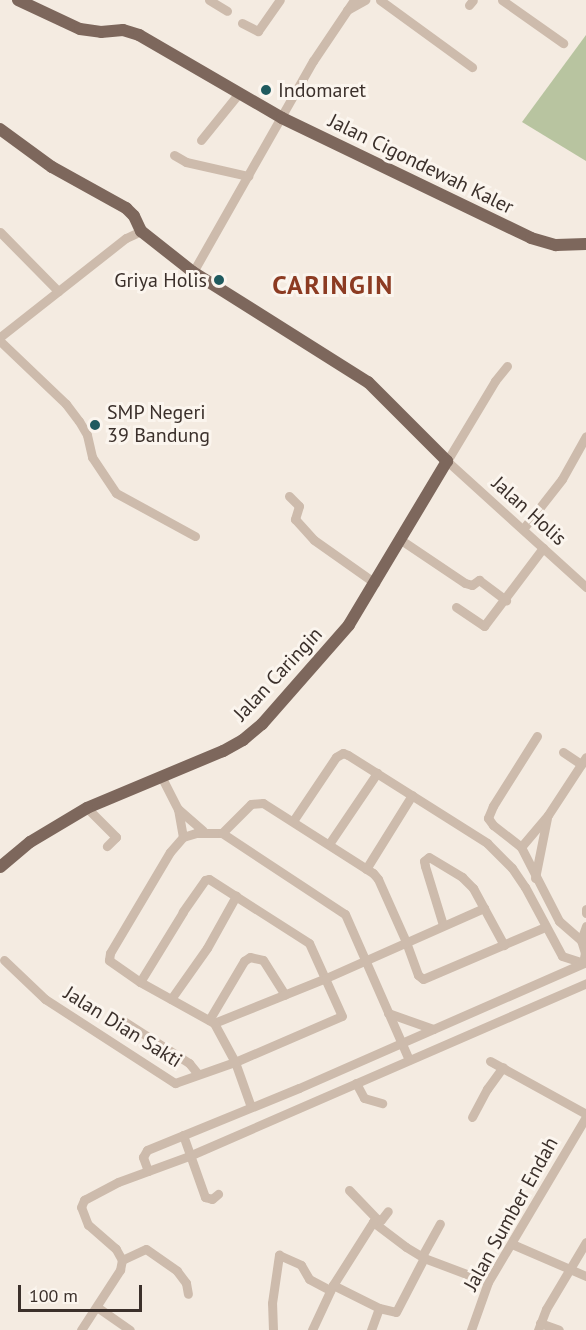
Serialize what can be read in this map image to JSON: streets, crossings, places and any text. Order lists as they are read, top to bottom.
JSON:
{
  "streets": {
    "main road": ["Jalan Cigondewah Kaler", "Jalan Caringin"],
    "street": ["Jalan Holis", "Jalan Dian Sakti", "Jalan Sumber Endah"]
  },
  "crossings": [
    ["Jalan Holis", "Jalan Caringin"]
  ],
  "districts": ["CARINGIN"],
  "places": ["Indomaret", "Griya Holis", "SMP Negeri 39 Bandung"],
  "scale_bar": "100 m"
}
